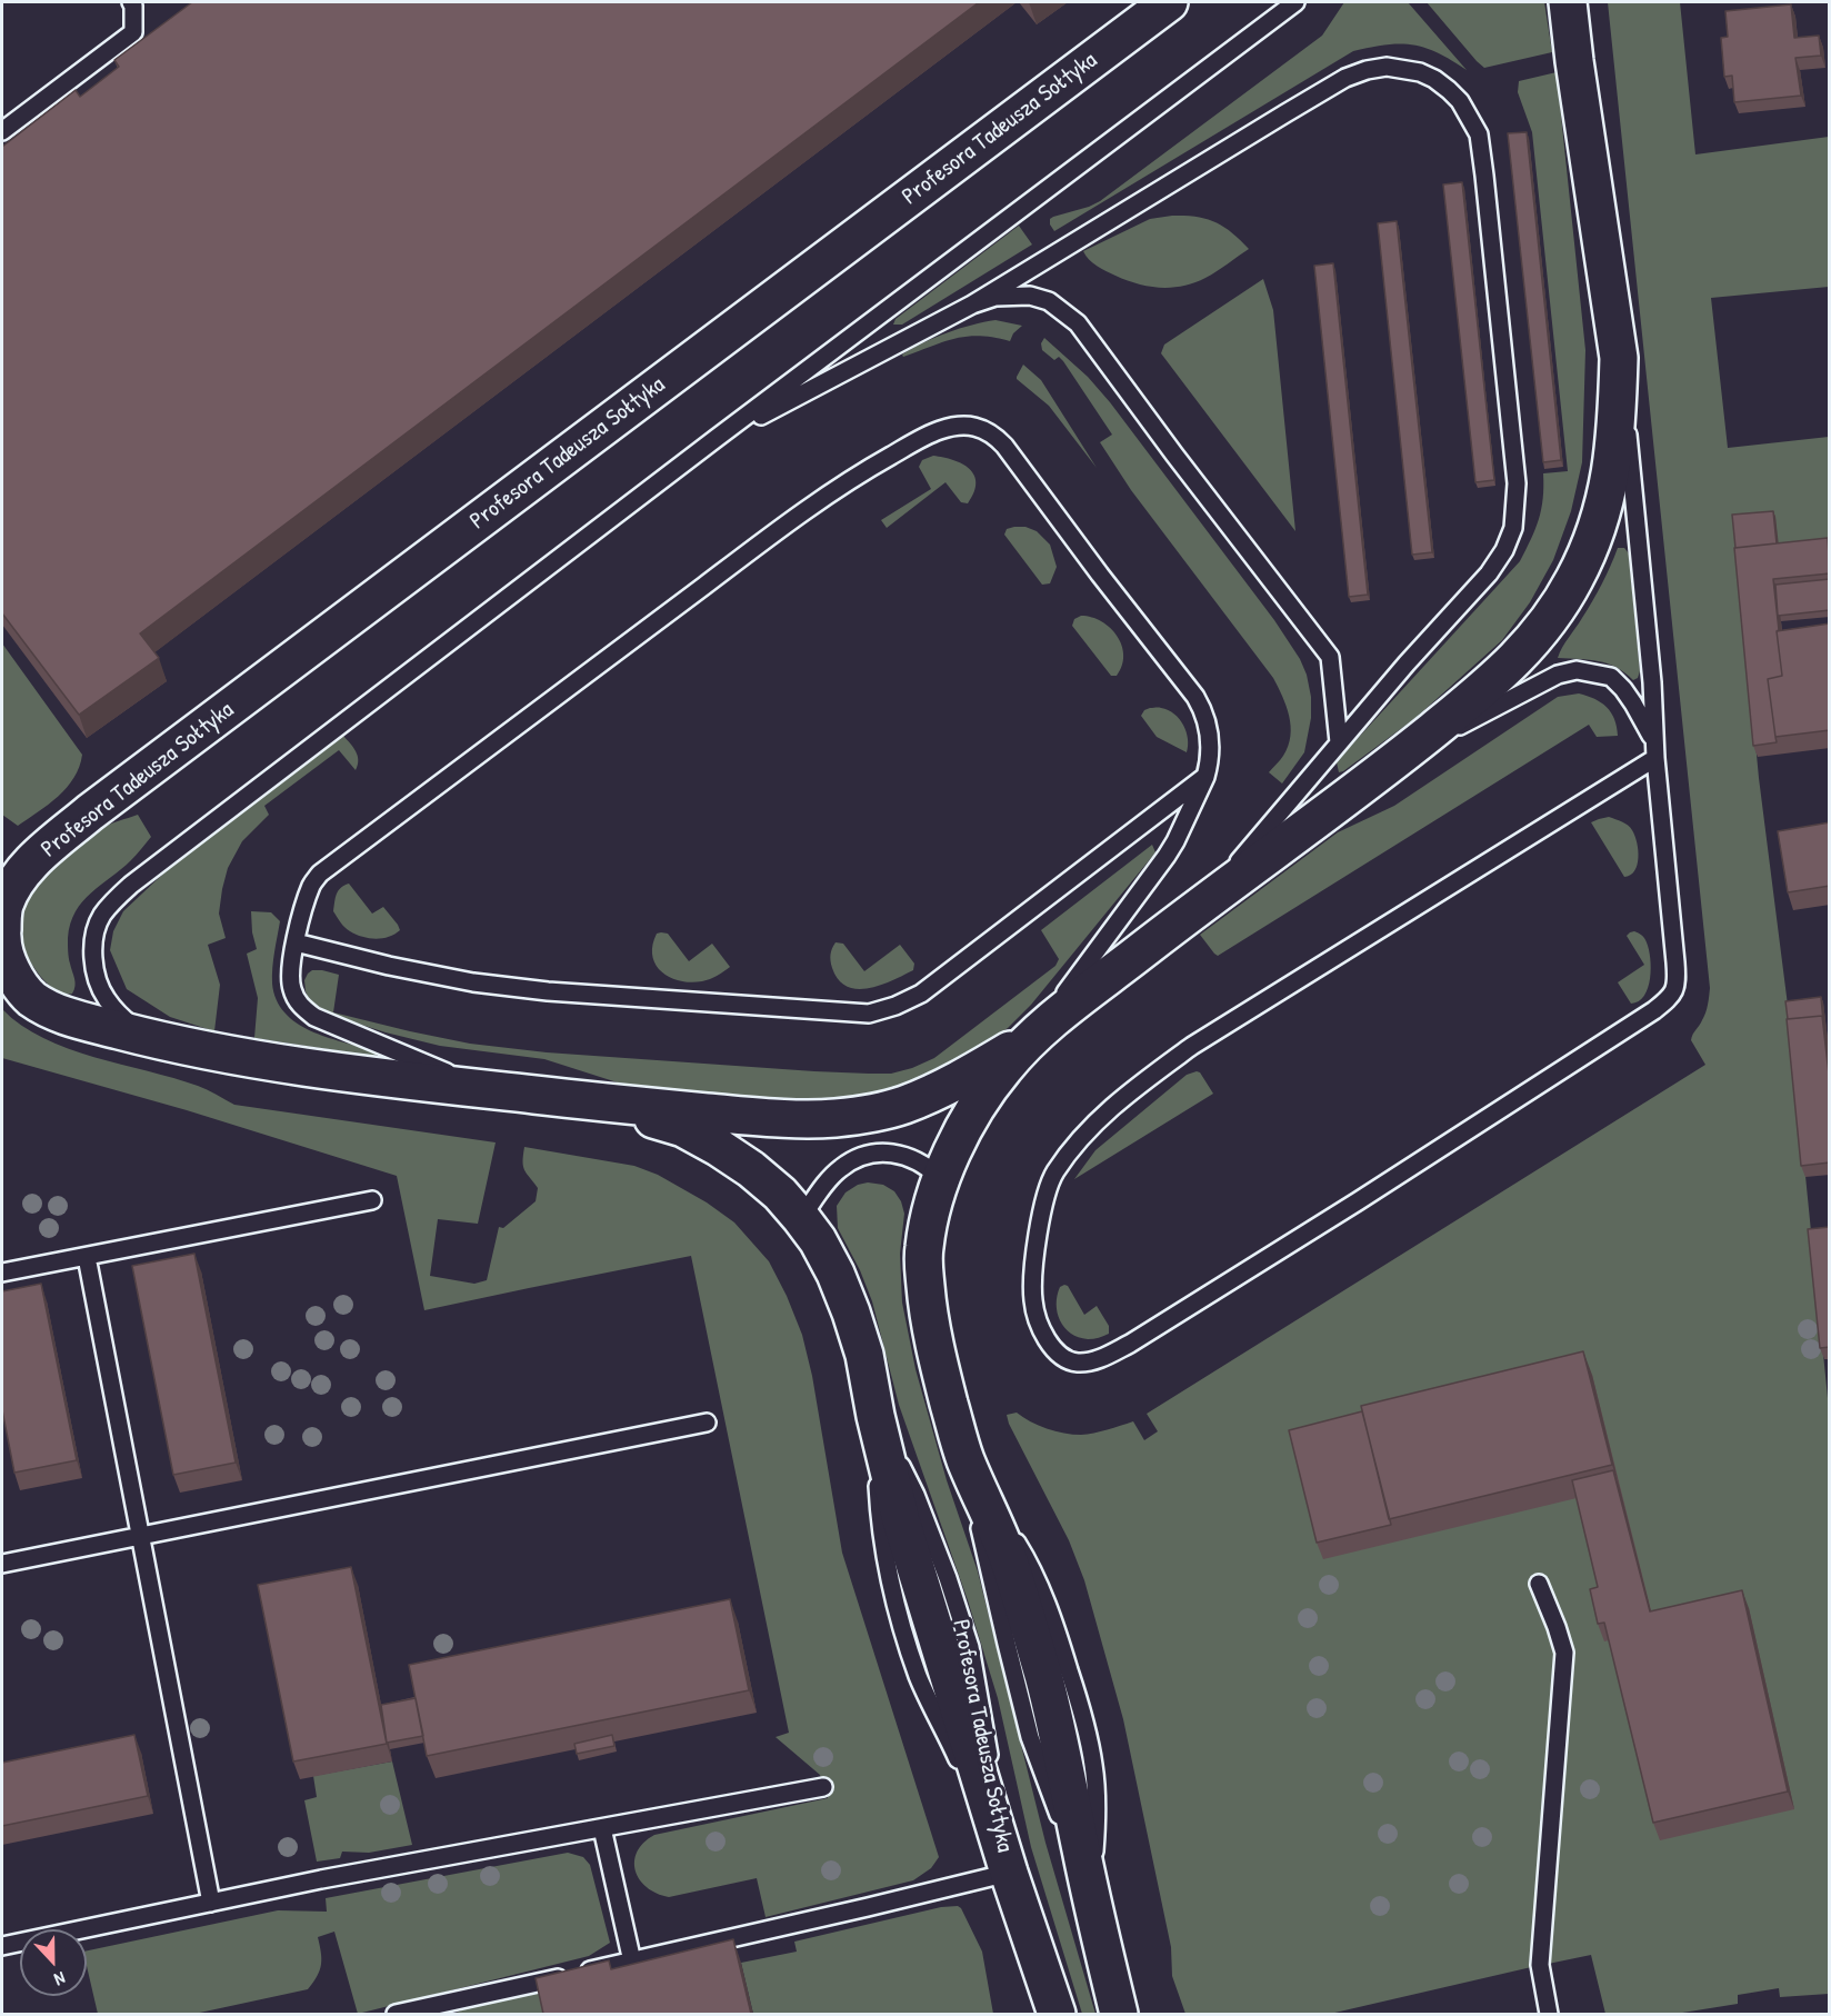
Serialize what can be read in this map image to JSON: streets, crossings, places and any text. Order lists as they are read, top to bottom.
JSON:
{
  "streets": {
    "street": ["Profesora Tadeusza Sołtyka"]
  },
  "north": "bottom"
}
